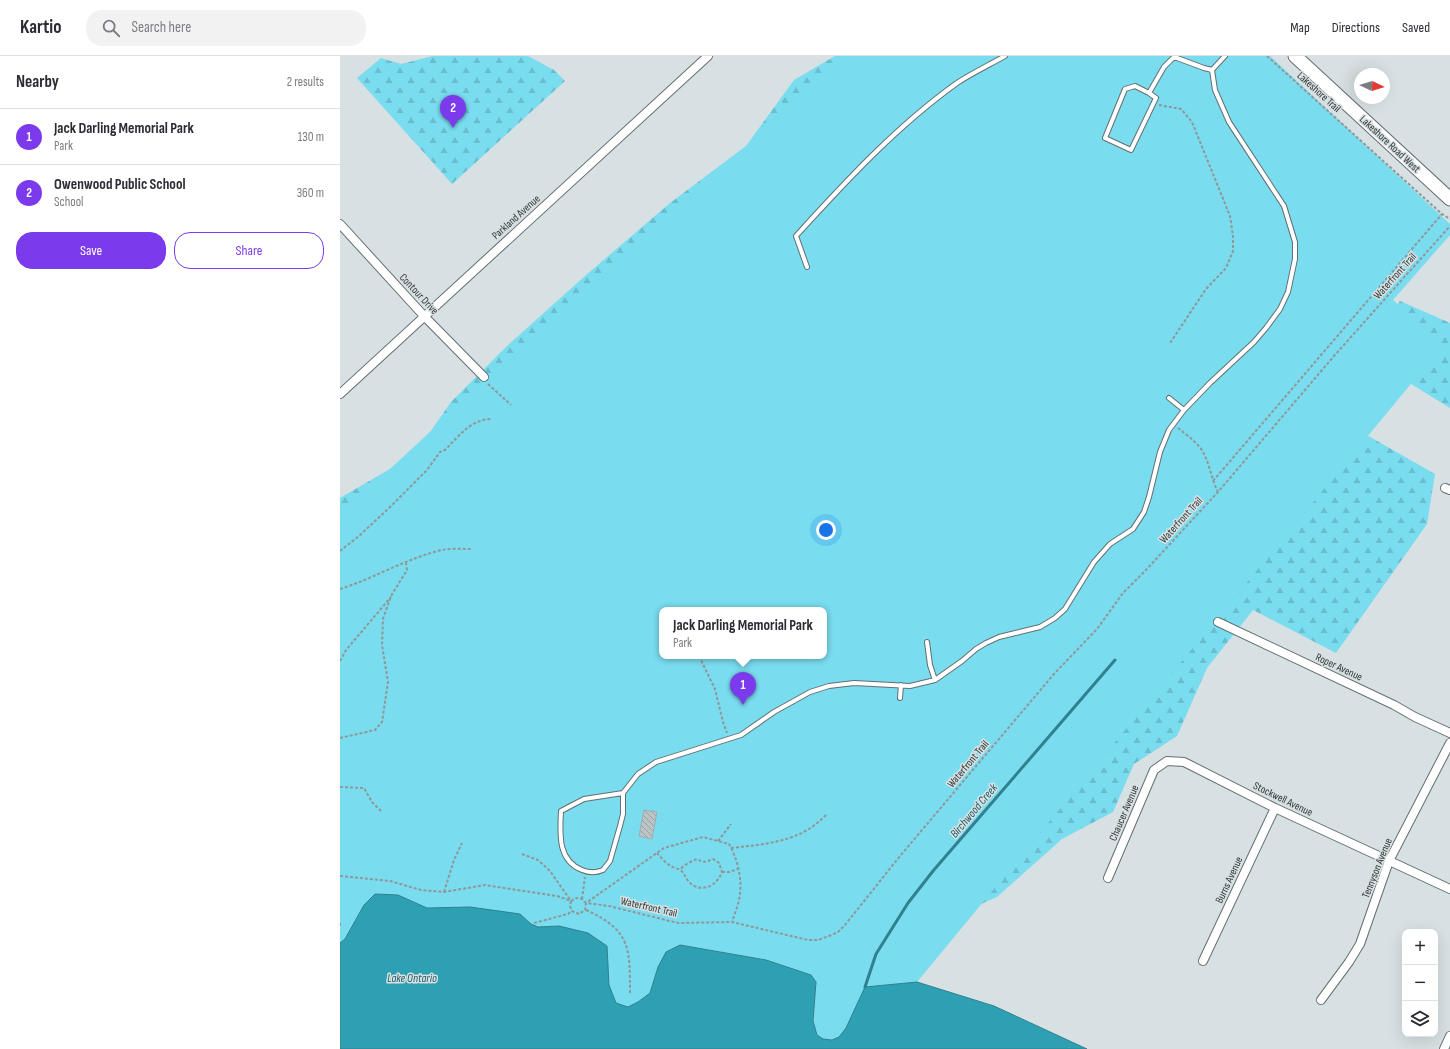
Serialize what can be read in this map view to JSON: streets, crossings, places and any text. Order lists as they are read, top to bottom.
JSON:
{
  "streets": {
    "main road": ["Lakeshore Road West"],
    "street": [
      "Parkland Avenue",
      "Contour Drive",
      "Roper Avenue",
      "Stockwell Avenue",
      "Chaucer Avenue",
      "Tennyson Avenue",
      "Burns Avenue"
    ],
    "path": ["Lakeshore Trail", "Waterfront Trail"]
  },
  "crossings": [
    ["Parkland Avenue", "Contour Drive"],
    ["Stockwell Avenue", "Chaucer Avenue"],
    ["Stockwell Avenue", "Tennyson Avenue"],
    ["Stockwell Avenue", "Burns Avenue"]
  ],
  "water": ["Birchwood Creek", "Lake Ontario"],
  "north": "right",
  "page": {
    "header": "Kartio",
    "search": "Search here",
    "nav": ["Map", "Directions", "Saved"],
    "heading": ["Nearby", "2 results"],
    "pins": ["2", "1"],
    "list": [
      {
        "mark": "1",
        "name": "Jack Darling Memorial Park",
        "note": "Park",
        "value": "130 m"
      },
      {
        "mark": "2",
        "name": "Owenwood Public School",
        "note": "School",
        "value": "360 m"
      }
    ],
    "buttons": ["Save", "Share"],
    "popup": ["Jack Darling Memorial Park", "Park"],
    "map_buttons": ["+", "−"]
  }
}
